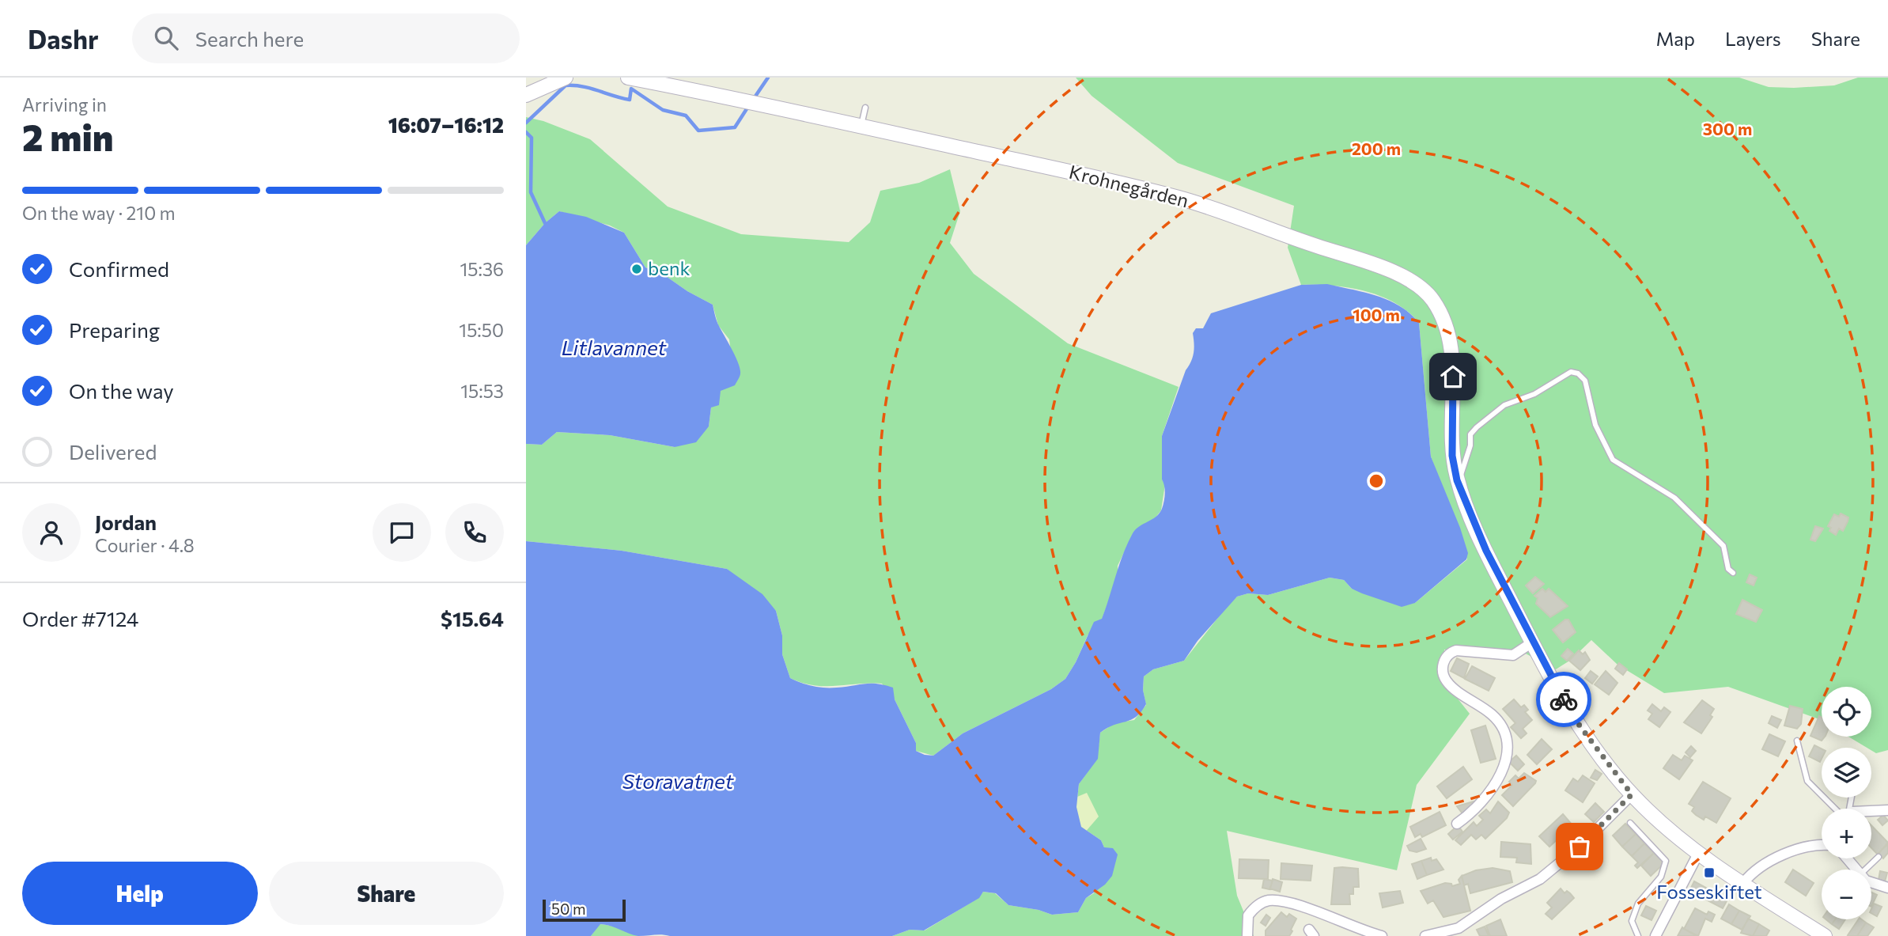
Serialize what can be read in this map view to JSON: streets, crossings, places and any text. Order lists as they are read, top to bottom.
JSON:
{
  "streets": {
    "main road": ["Krohnegården"]
  },
  "water": ["Litlavannet", "Storavatnet"],
  "places": {
    "other": ["benk"],
    "transit": ["Fosseskiftet"]
  },
  "scale_bar": "50 m",
  "page": {
    "header": "Dashr",
    "search": "Search here",
    "nav": ["Map", "Layers", "Share"],
    "heading": ["2 min", "Arriving in", "16:07–16:12"],
    "panel": [
      "Jordan",
      "Courier · 4.8",
      "Order #7124",
      "$15.64"
    ],
    "bar": "On the way · 210 m",
    "list": [
      ["Confirmed", "15:36"],
      ["Preparing", "15:50"],
      ["On the way", "15:53"],
      "Delivered"
    ],
    "map_buttons": ["+", "−"],
    "buttons": ["Help", "Share"],
    "scale": "50 m"
  },
  "rings": ["300 m", "200 m", "100 m"]
}
